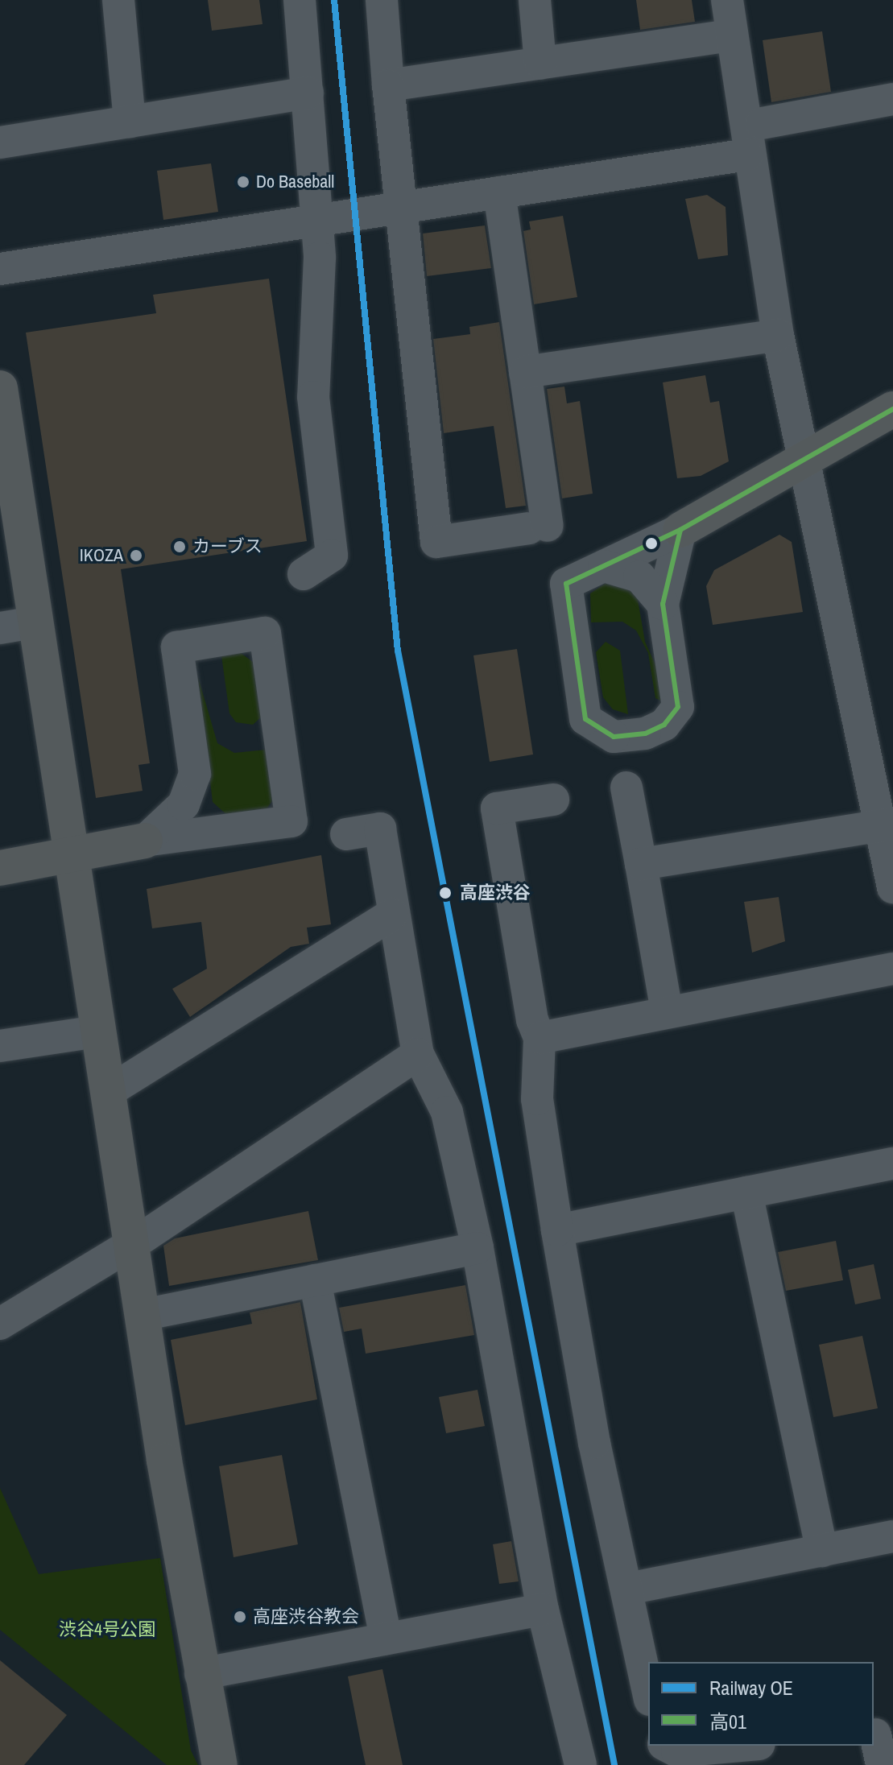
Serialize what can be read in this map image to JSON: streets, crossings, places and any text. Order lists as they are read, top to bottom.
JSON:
{
  "parks": ["渋谷4号公園"],
  "places": [
    "Do Baseball",
    "カーブス",
    "IKOZA",
    "高座渋谷",
    "高座渋谷教会"
  ],
  "lines": ["rail line OE", "transit line 高01"],
  "legend": ["Railway OE", "高01"]
}
